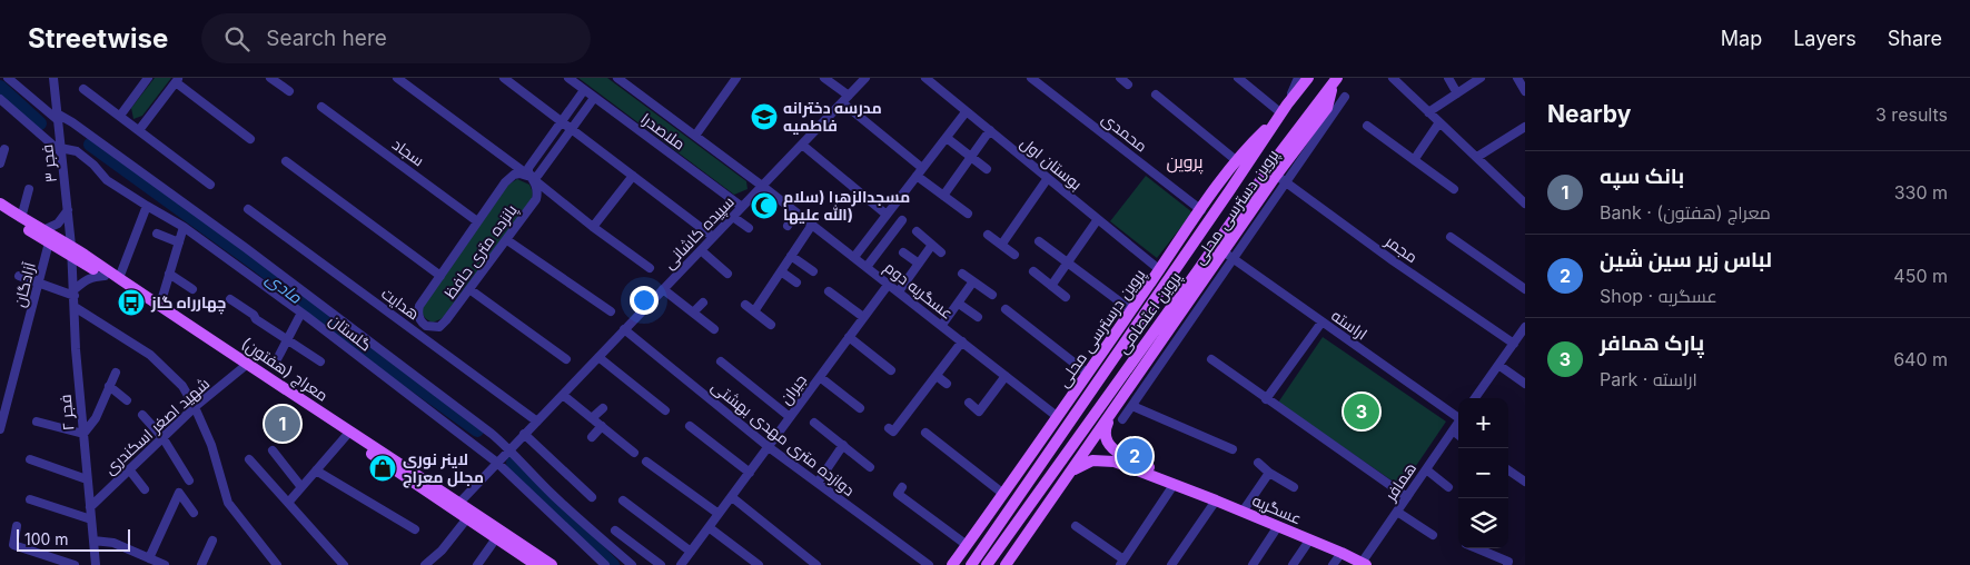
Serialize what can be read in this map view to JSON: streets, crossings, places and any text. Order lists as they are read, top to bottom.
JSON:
{
  "streets": {
    "main road": [
      "پروین دسترسی محلی",
      "پروین اعتصامی",
      "پروین درسترسی محلی",
      "معراج (هفتون)",
      "عسگریه"
    ],
    "street": [
      "ملاصدرا",
      "محمدی",
      "سجاد",
      "فجر ۳",
      "بوستان اول",
      "سپیده کاشانی",
      "مجمر",
      "پانزده متری حافظ",
      "آزادگان",
      "عسگریه دوم",
      "هدایت",
      "اراسته",
      "گلستان",
      "جیران",
      "فجر ۲",
      "شهید اصغر اسکندری",
      "دوازده متری مهدی بهشتی",
      "همافر"
    ]
  },
  "crossings": [
    ["ملاصدرا", "سپیده کاشانی"],
    ["ملاصدرا", "عسگریه دوم"],
    ["محمدی", "پروین درسترسی محلی"],
    ["سجاد", "پانزده متری حافظ"],
    ["فجر ۳", "گلستان"],
    ["فجر ۳", "معراج (هفتون)"],
    ["فجر ۳", "فجر ۲"],
    ["بوستان اول", "پروین درسترسی محلی"],
    ["پروین دسترسی محلی", "مجمر"],
    ["پروین دسترسی محلی", "پروین اعتصامی"],
    ["پروین دسترسی محلی", "اراسته"],
    ["سپیده کاشانی", "عسگریه دوم"],
    ["سپیده کاشانی", "هدایت"],
    ["سپیده کاشانی", "گلستان"],
    ["سپیده کاشانی", "معراج (هفتون)"],
    ["سپیده کاشانی", "دوازده متری مهدی بهشتی"],
    ["آزادگان", "معراج (هفتون)"],
    ["عسگریه دوم", "پروین درسترسی محلی"],
    ["عسگریه دوم", "جیران"],
    ["پروین اعتصامی", "پروین درسترسی محلی"],
    ["معراج (هفتون)", "فجر ۲"],
    ["معراج (هفتون)", "شهید اصغر اسکندری"],
    ["جیران", "دوازده متری مهدی بهشتی"],
    ["فجر ۲", "شهید اصغر اسکندری"],
    ["همافر", "عسگریه"]
  ],
  "districts": ["پروین"],
  "water": ["مادی"],
  "places": {
    "school or university": ["مدرسه دخترانه فاطمیه"],
    "mosque": ["مسجدالزهرا (سلام الله علیها)"],
    "bus stop": ["چهارراه گاز"],
    "shop": ["لاینر نوری مجلل معراج"]
  },
  "scale_bar": "100 m",
  "page": {
    "header": "Streetwise",
    "search": "Search here",
    "nav": ["Map", "Layers", "Share"],
    "heading": ["Nearby", "3 results"],
    "list": [
      {
        "mark": "1",
        "name": "بانک سپه",
        "note": "Bank · معراج (هفتون)",
        "value": "330 m"
      },
      {
        "mark": "2",
        "name": "لباس زیر سین شین",
        "note": "Shop · عسگریه",
        "value": "450 m"
      },
      {
        "mark": "3",
        "name": "پارک همافر",
        "note": "Park · اراسته",
        "value": "640 m"
      }
    ],
    "pins": ["3", "1", "2"],
    "map_buttons": ["+", "−"],
    "scale": "100 m"
  }
}
